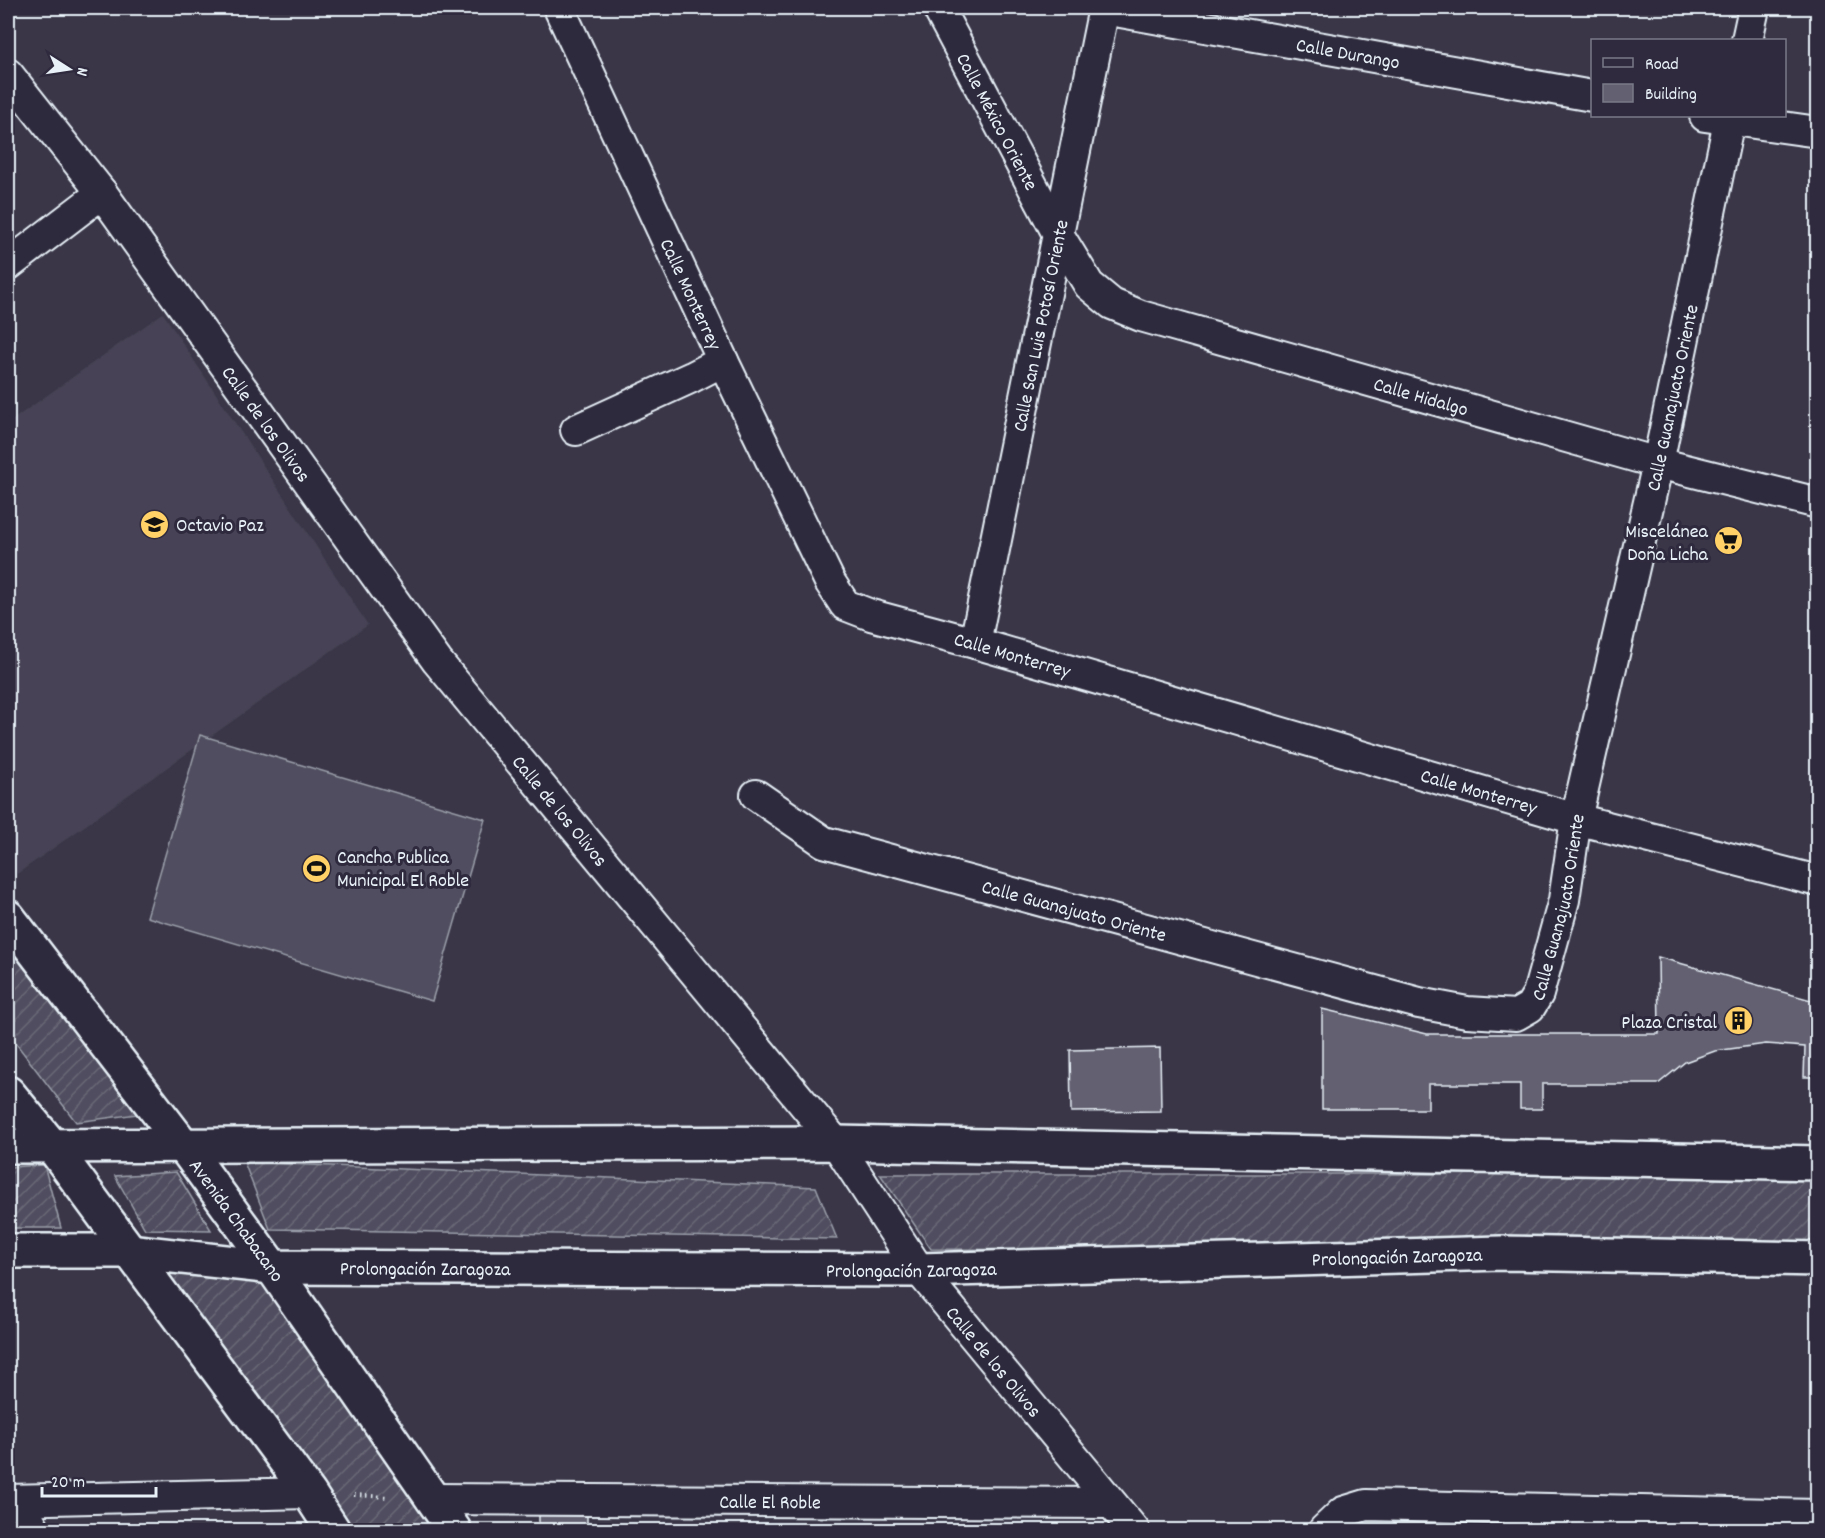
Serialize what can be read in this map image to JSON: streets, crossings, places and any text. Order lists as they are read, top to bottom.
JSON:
{
  "streets": {
    "street": [
      "Calle Durango",
      "Calle México Oriente",
      "Calle Monterrey",
      "Calle San Luis Potosí Oriente",
      "Calle Hidalgo",
      "Calle Guanajuato Oriente",
      "Calle de los Olivos",
      "Avenida Chabacano",
      "Prolongación Zaragoza",
      "Calle El Roble"
    ]
  },
  "crossings": [
    ["Calle Durango", "Calle San Luis Potosí Oriente"],
    ["Calle México Oriente", "Calle San Luis Potosí Oriente"],
    ["Calle México Oriente", "Calle Hidalgo"],
    ["Calle Monterrey", "Calle San Luis Potosí Oriente"],
    ["Calle Monterrey", "Calle Guanajuato Oriente"],
    ["Calle San Luis Potosí Oriente", "Calle Hidalgo"],
    ["Calle Hidalgo", "Calle Guanajuato Oriente"],
    ["Calle de los Olivos", "Prolongación Zaragoza"],
    ["Calle de los Olivos", "Calle El Roble"],
    ["Avenida Chabacano", "Prolongación Zaragoza"],
    ["Avenida Chabacano", "Calle El Roble"]
  ],
  "places": {
    "school or university": ["Octavio Paz"],
    "supermarket": ["Miscelánea Doña Licha"],
    "sports": ["Cancha Publica Municipal El Roble"],
    "building": ["Plaza Cristal"]
  },
  "legend": ["Road", "Building"],
  "scale_bar": "20 m",
  "north": "right"
}
